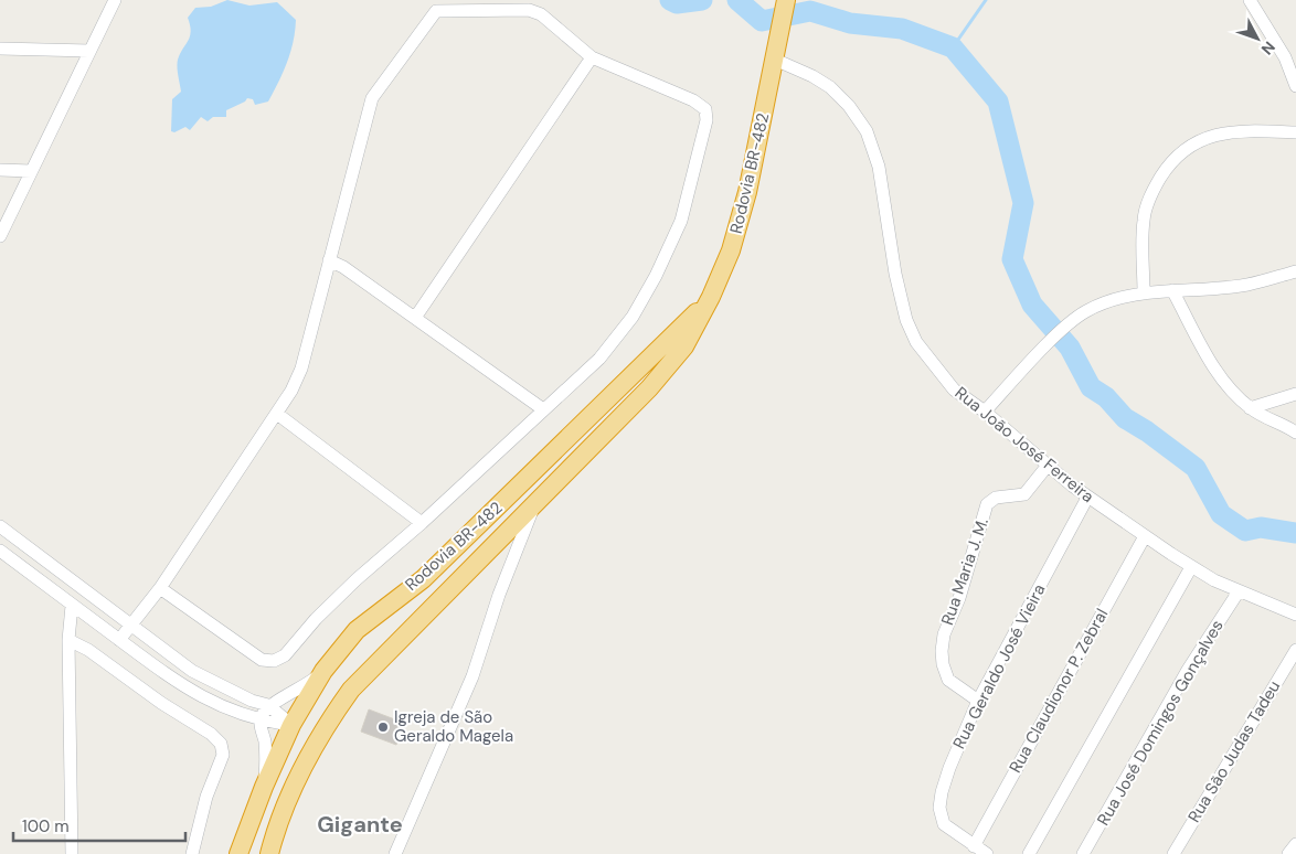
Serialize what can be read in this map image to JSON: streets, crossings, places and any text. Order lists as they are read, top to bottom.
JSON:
{
  "streets": {
    "highway": ["Rodovia BR-482"],
    "street": [
      "Rua João José Ferreira",
      "Rua Maria J. M.",
      "Rua Geraldo José Vieira",
      "Rua Claudionor P. Zebral",
      "Rua José Domingos Gonçalves",
      "Rua São Judas Tadeu"
    ]
  },
  "crossings": [
    ["Rodovia BR-482", "Rua João José Ferreira"],
    ["Rua João José Ferreira", "Rua Maria J. M."],
    ["Rua João José Ferreira", "Rua Geraldo José Vieira"],
    ["Rua João José Ferreira", "Rua Claudionor P. Zebral"],
    ["Rua João José Ferreira", "Rua José Domingos Gonçalves"],
    ["Rua Maria J. M.", "Rua Geraldo José Vieira"],
    ["Rua Geraldo José Vieira", "Rua Claudionor P. Zebral"]
  ],
  "districts": ["Gigante"],
  "places": ["Igreja de São Geraldo Magela"],
  "scale_bar": "100 m",
  "north": "bottom right"
}
